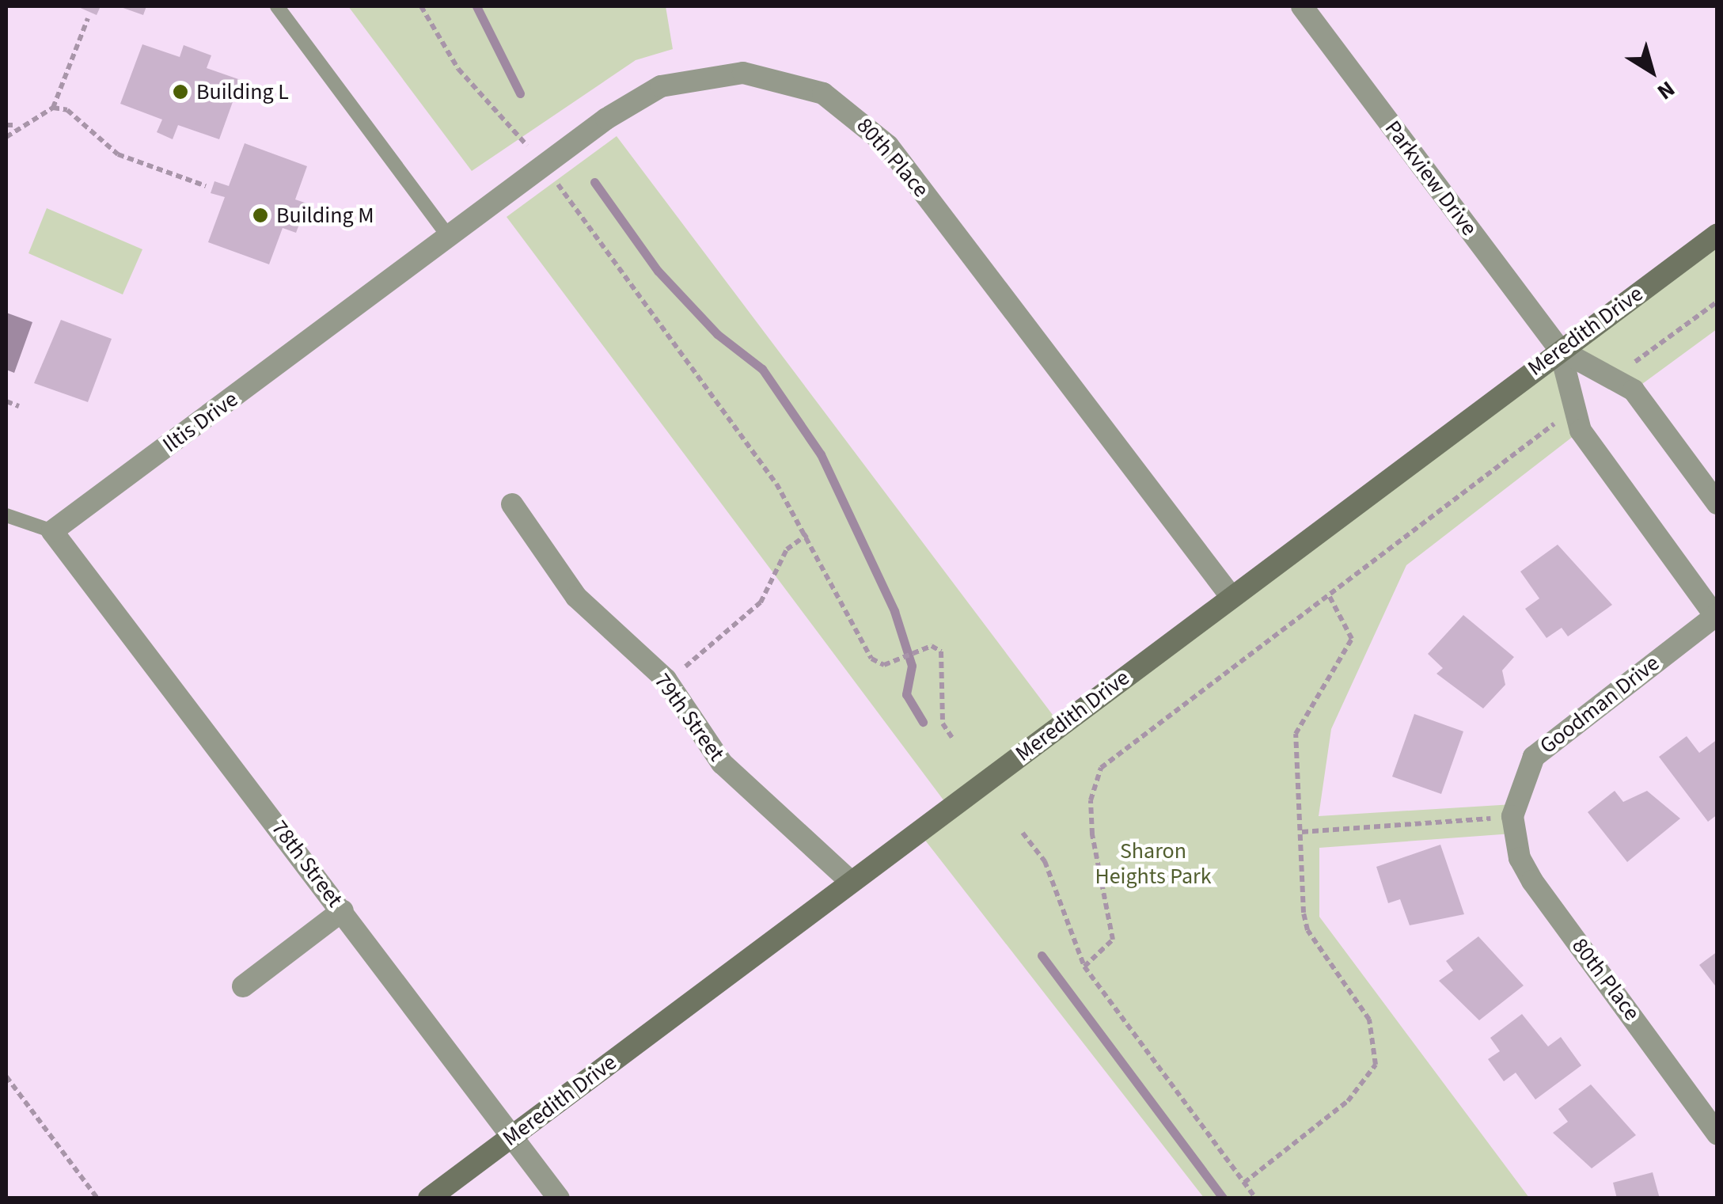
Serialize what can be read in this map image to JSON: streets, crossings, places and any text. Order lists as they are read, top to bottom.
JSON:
{
  "streets": {
    "main road": ["Meredith Drive"],
    "street": [
      "80th Place",
      "Parkview Drive",
      "Iltis Drive",
      "Goodman Drive",
      "79th Street",
      "78th Street"
    ]
  },
  "crossings": [
    ["80th Place", "Meredith Drive"],
    ["80th Place", "Iltis Drive"],
    ["80th Place", "Goodman Drive"],
    ["Parkview Drive", "Meredith Drive"],
    ["Parkview Drive", "Goodman Drive"],
    ["Meredith Drive", "79th Street"],
    ["Meredith Drive", "78th Street"],
    ["Iltis Drive", "78th Street"]
  ],
  "parks": ["Sharon Heights Park"],
  "places": ["Building L", "Building M"],
  "north": "bottom right"
}
